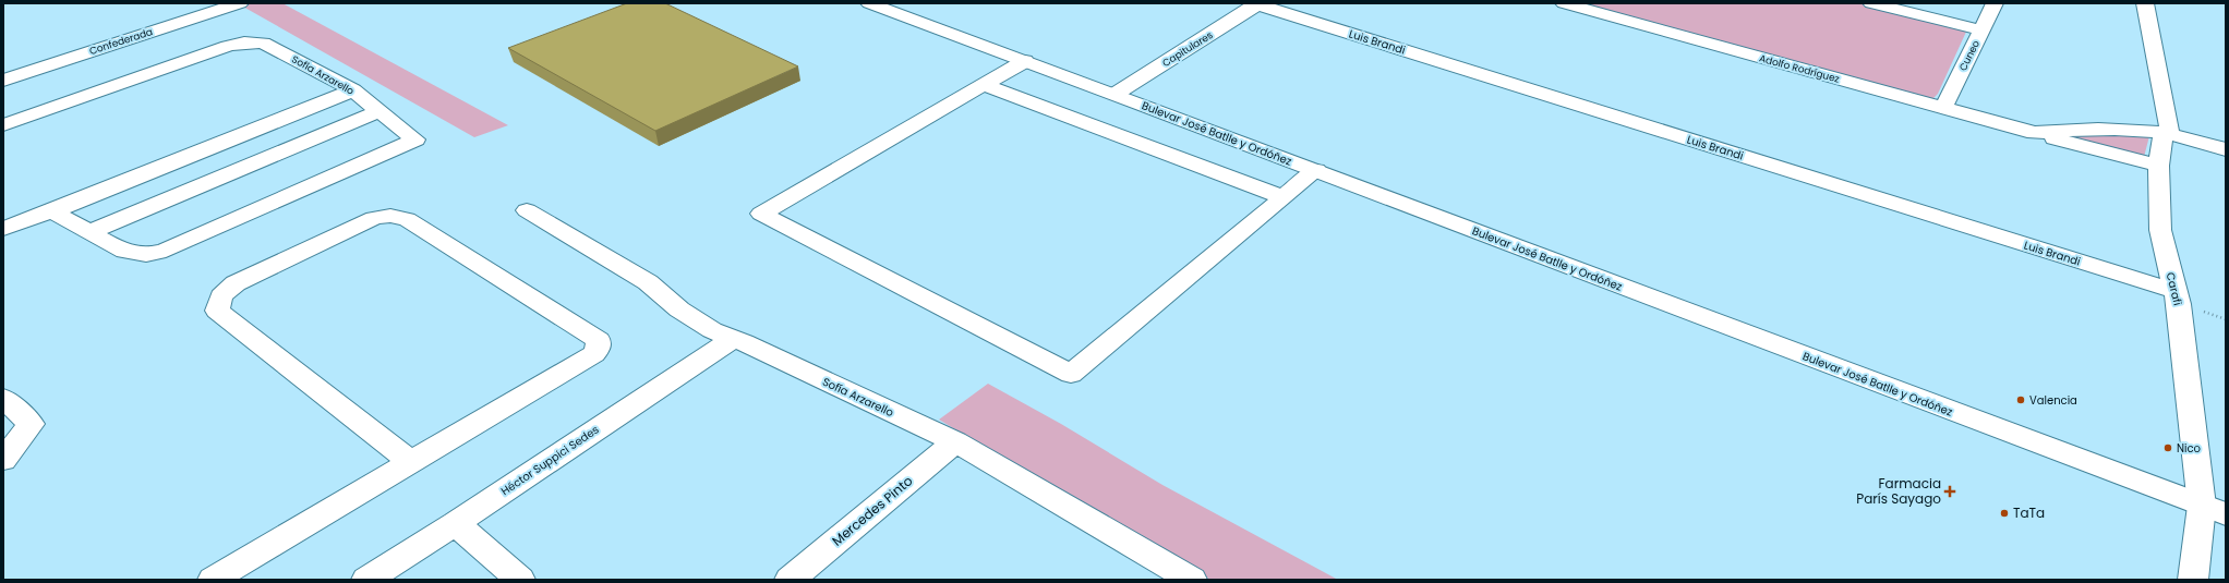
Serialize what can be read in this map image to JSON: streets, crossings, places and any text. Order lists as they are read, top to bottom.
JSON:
{
  "streets": {
    "street": [
      "Confederada",
      "Luis Brandi",
      "Capitulares",
      "Cuneo",
      "Adolfo Rodríguez",
      "Sofía Arzarello",
      "Bulevar José Batlle y Ordóñez",
      "Carafi",
      "Héctor Suppici Sedes",
      "Mercedes Pinto"
    ]
  },
  "crossings": [
    ["Luis Brandi", "Capitulares"],
    ["Luis Brandi", "Carafi"],
    ["Capitulares", "Bulevar José Batlle y Ordóñez"],
    ["Cuneo", "Adolfo Rodríguez"],
    ["Adolfo Rodríguez", "Carafi"],
    ["Sofía Arzarello", "Héctor Suppici Sedes"],
    ["Sofía Arzarello", "Mercedes Pinto"],
    ["Bulevar José Batlle y Ordóñez", "Carafi"]
  ],
  "places": {
    "other": ["Valencia", "Nico", "TaTa"],
    "health": ["Farmacia París Sayago"]
  }
}
